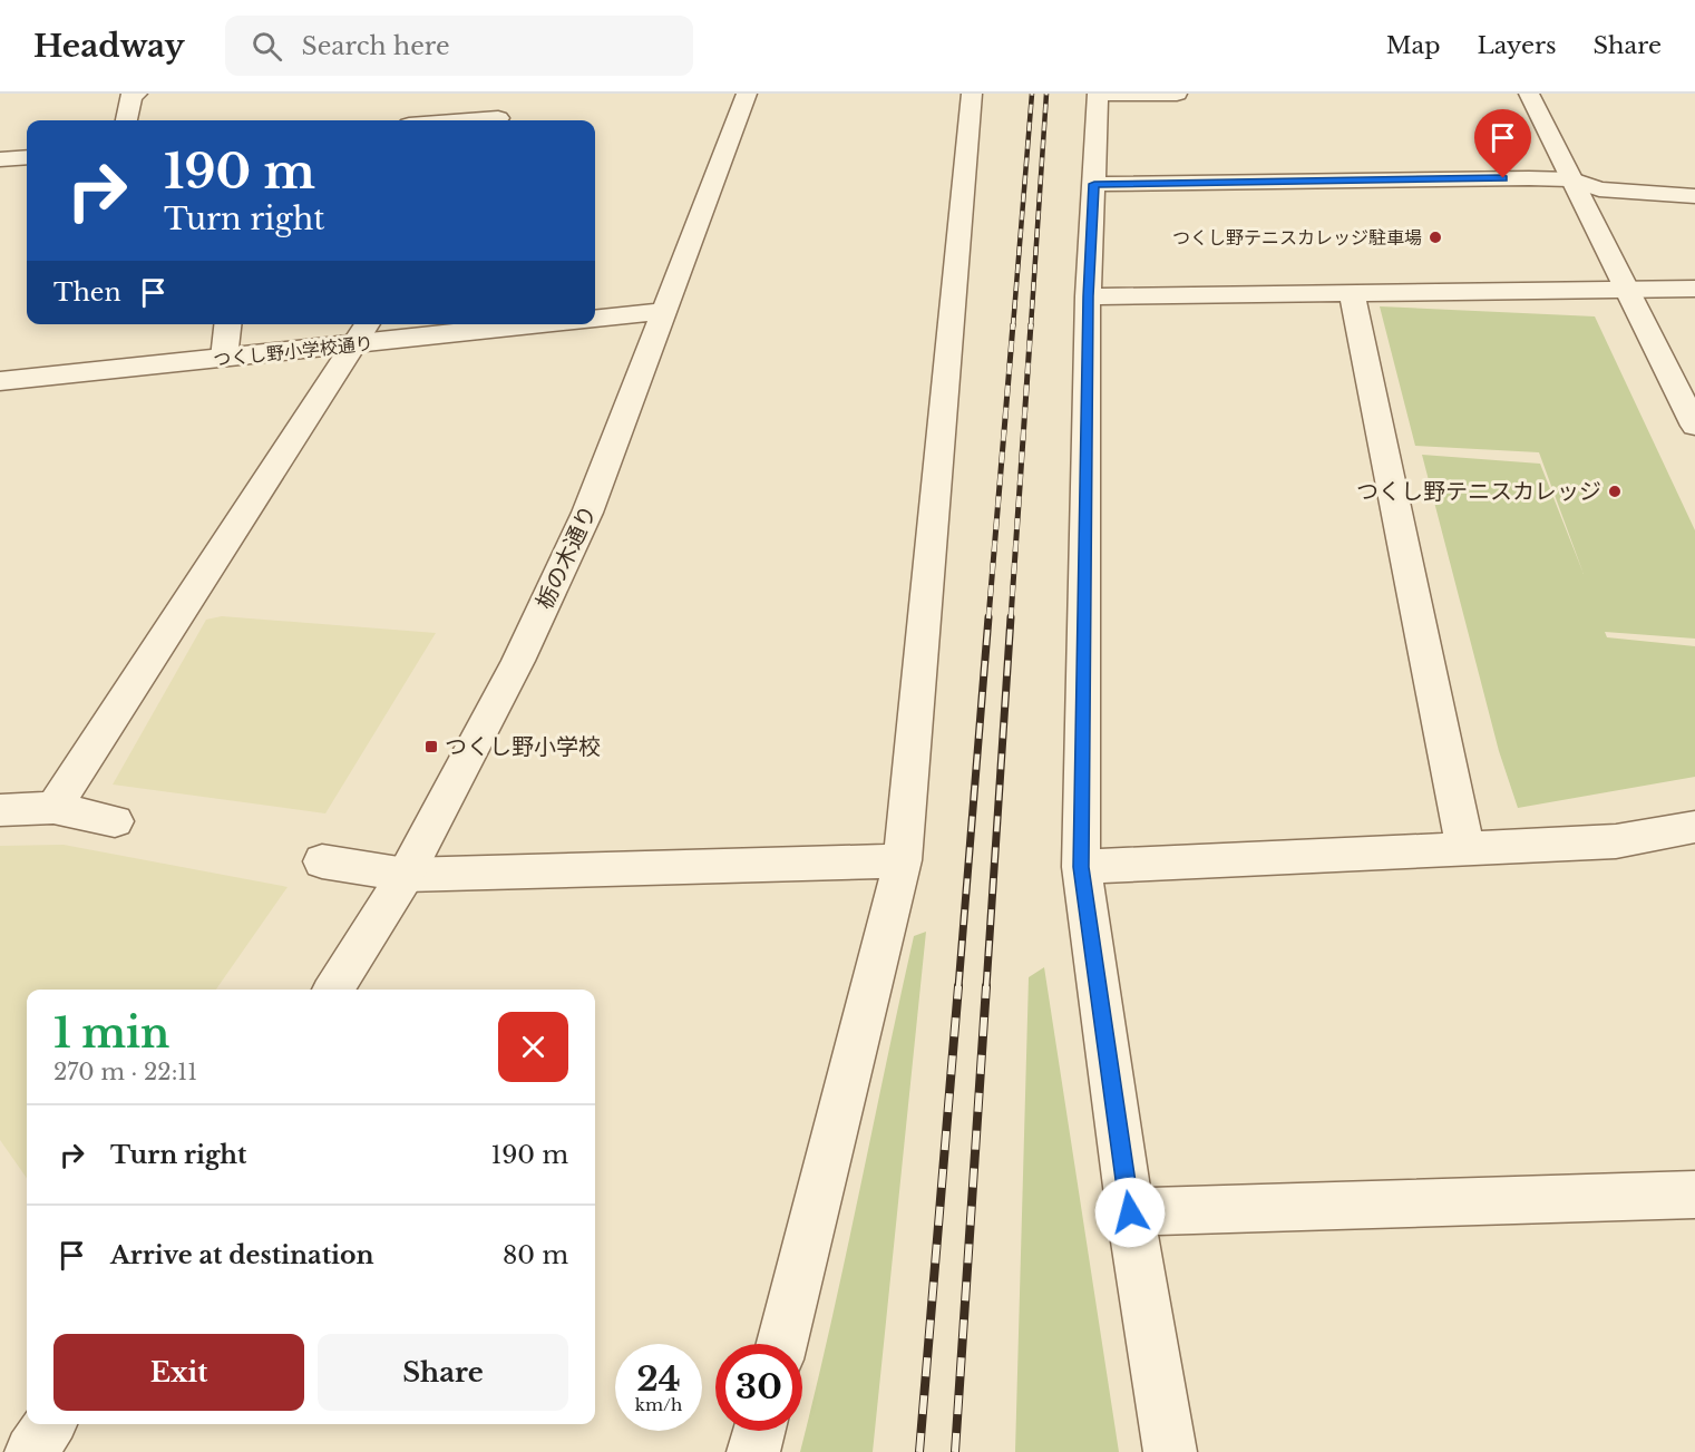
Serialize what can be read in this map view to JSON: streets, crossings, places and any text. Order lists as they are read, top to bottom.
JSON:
{
  "streets": {
    "street": ["つくし野小学校通り", "栃の木通り"]
  },
  "places": {
    "other": ["つくし野テニスカレッジ駐車場", "つくし野テニスカレッジ"],
    "transit": ["つくし野小学校"]
  },
  "page": {
    "header": "Headway",
    "search": "Search here",
    "nav": ["Map", "Layers", "Share"],
    "turn": ["190 m", "Turn right"],
    "then": "Then",
    "heading": ["1 min", "270 m · 22:11"],
    "list": [
      {
        "name": "Turn right",
        "value": "190 m"
      },
      {
        "name": "Arrive at destination",
        "value": "80 m"
      }
    ],
    "buttons": ["Exit", "Share"],
    "speed": "24 km/h",
    "limit": "30"
  }
}
